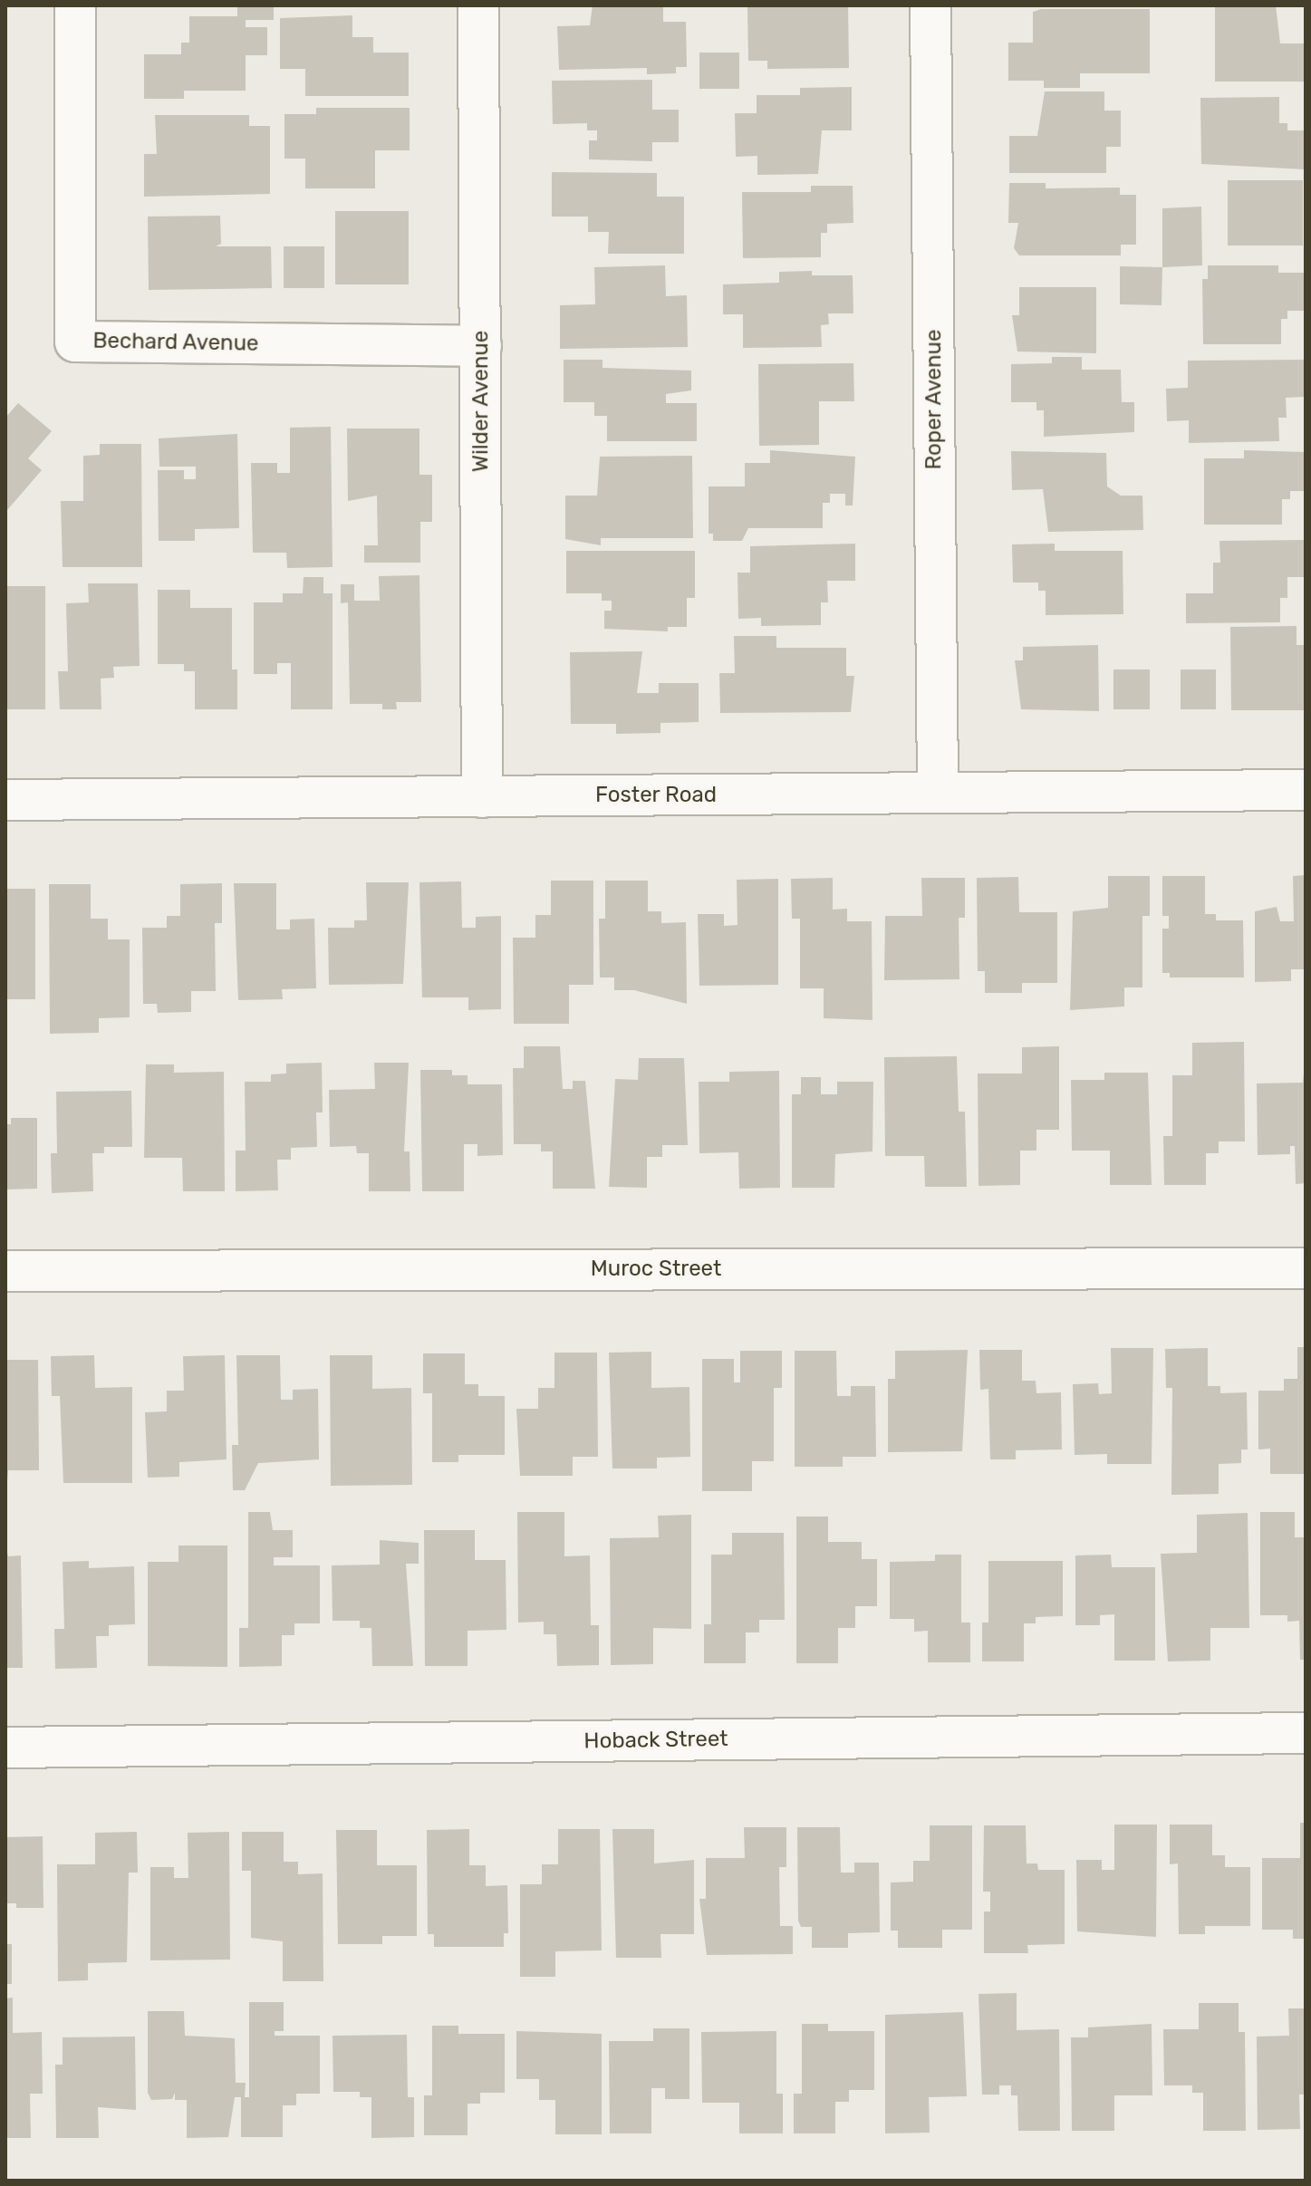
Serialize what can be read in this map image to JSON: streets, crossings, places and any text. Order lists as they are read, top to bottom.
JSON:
{
  "streets": {
    "street": [
      "Bechard Avenue",
      "Roper Avenue",
      "Wilder Avenue",
      "Foster Road",
      "Muroc Street",
      "Hoback Street"
    ]
  },
  "crossings": [
    ["Bechard Avenue", "Wilder Avenue"],
    ["Roper Avenue", "Foster Road"],
    ["Wilder Avenue", "Foster Road"]
  ]
}
